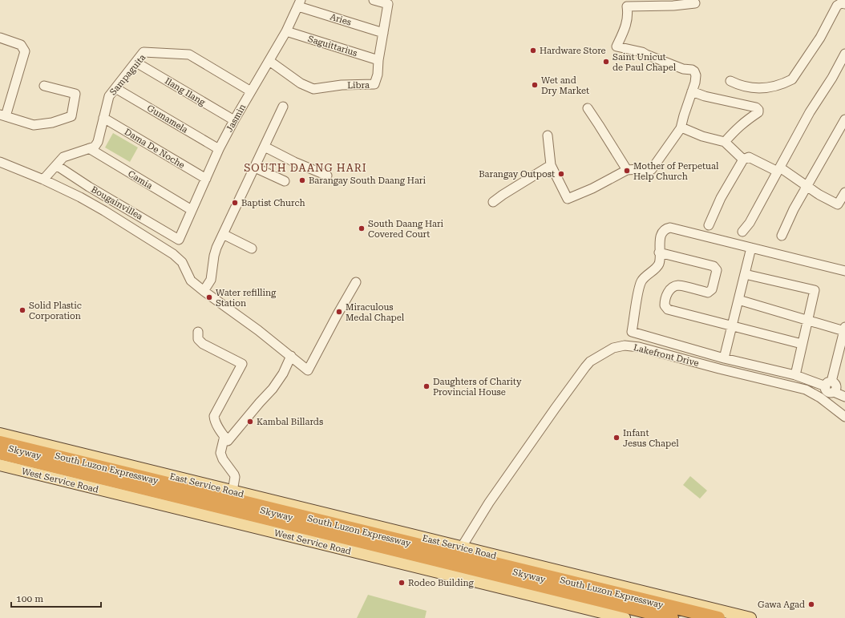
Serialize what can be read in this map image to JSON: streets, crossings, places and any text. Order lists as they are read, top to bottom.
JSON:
{
  "streets": {
    "highway": ["Skyway", "South Luzon Expressway"],
    "main road": ["West Service Road", "East Service Road"],
    "street": [
      "Aries",
      "Saguittarius",
      "Sampaguita",
      "Libra",
      "Ilang Ilang",
      "Jasmin",
      "Gumamela",
      "Dama De Noche",
      "Camia",
      "Bougainvillea",
      "Lakefront Drive"
    ]
  },
  "crossings": [
    ["Aries", "Libra"],
    ["Aries", "Jasmin"],
    ["Saguittarius", "Libra"],
    ["Saguittarius", "Jasmin"],
    ["Sampaguita", "Ilang Ilang"],
    ["Sampaguita", "Jasmin"],
    ["Sampaguita", "Gumamela"],
    ["Sampaguita", "Dama De Noche"],
    ["Sampaguita", "Camia"],
    ["Sampaguita", "Bougainvillea"],
    ["Libra", "Jasmin"],
    ["Ilang Ilang", "Jasmin"],
    ["Jasmin", "Gumamela"],
    ["Jasmin", "Dama De Noche"],
    ["Jasmin", "Camia"],
    ["Jasmin", "Bougainvillea"],
    ["Lakefront Drive", "East Service Road"]
  ],
  "districts": ["SOUTH DAANG HARI"],
  "places": [
    "Hardware Store",
    "Saint Unicut de Paul Chapel",
    "Wet and Dry Market",
    "Mother of Perpetual Help Church",
    "Barangay Outpost",
    "Barangay South Daang Hari",
    "Baptist Church",
    "South Daang Hari Covered Court",
    "Water refilling Station",
    "Solid Plastic Corporation",
    "Miraculous Medal Chapel",
    "Daughters of Charity Provincial House",
    "Kambal Billards",
    "Infant Jesus Chapel",
    "Rodeo Building",
    "Gawa Agad"
  ],
  "scale_bar": "100 m"
}
